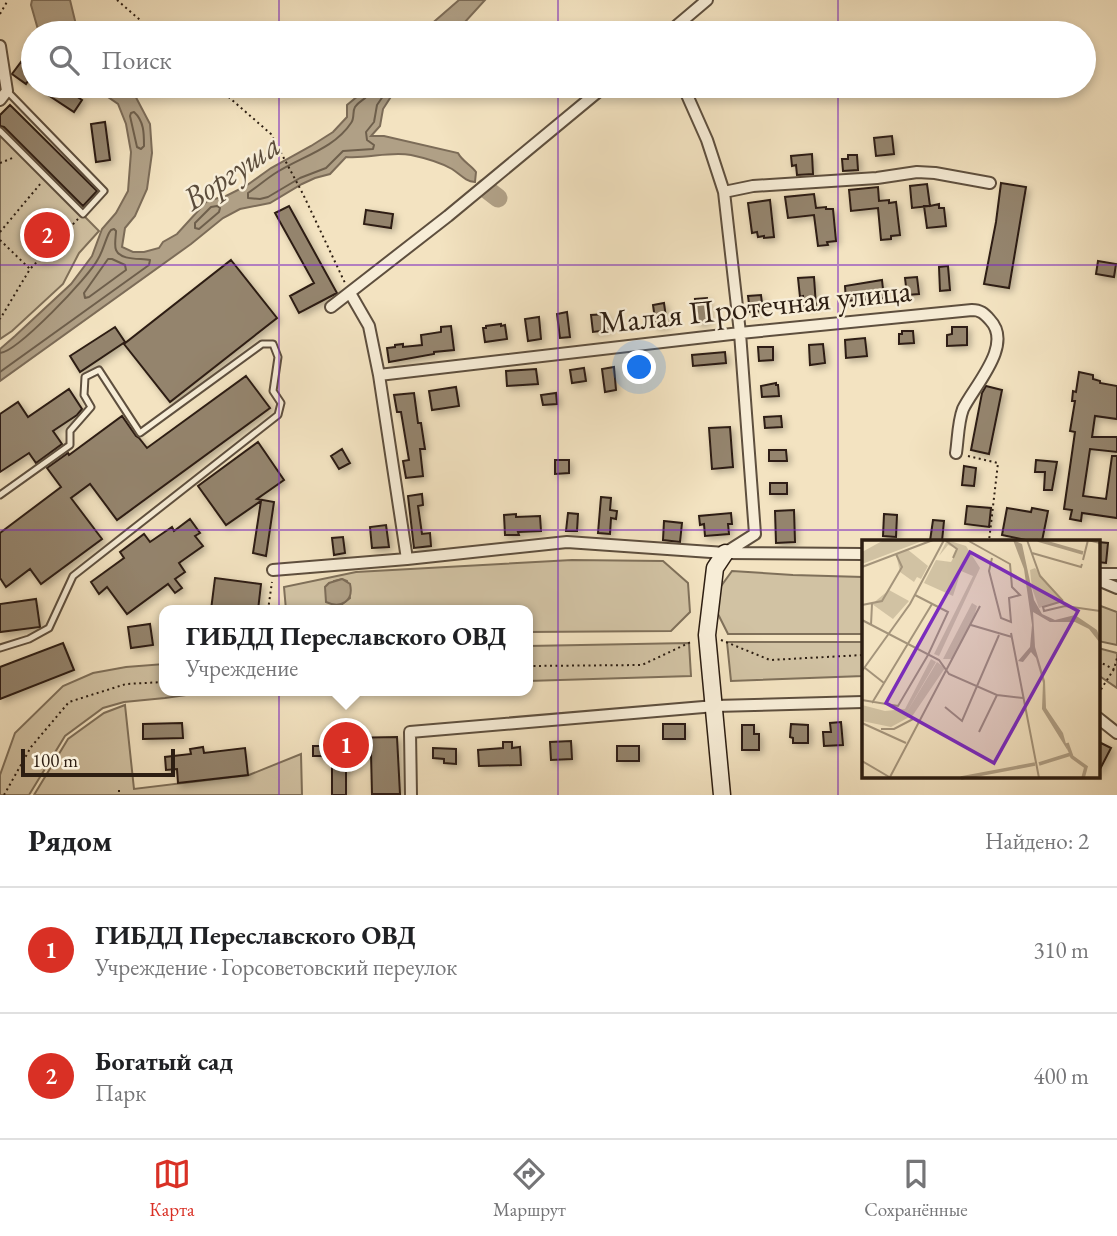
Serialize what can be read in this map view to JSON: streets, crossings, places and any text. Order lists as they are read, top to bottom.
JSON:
{
  "streets": {
    "street": ["Малая Протечная улица"]
  },
  "water": ["Воргуша"],
  "scale_bar": "100 m",
  "page": {
    "search": "Поиск",
    "pins": ["2", "1"],
    "popup": ["ГИБДД Переславского ОВД", "Учреждение"],
    "scale": "100 m",
    "heading": ["Рядом", "Найдено: 2"],
    "list": [
      {
        "mark": "1",
        "name": "ГИБДД Переславского ОВД",
        "note": "Учреждение · Горсоветовский переулок",
        "value": "310 m"
      },
      {
        "mark": "2",
        "name": "Богатый сад",
        "note": "Парк",
        "value": "400 m"
      }
    ],
    "nav": ["Карта", "Маршрут", "Сохранённые"]
  }
}
